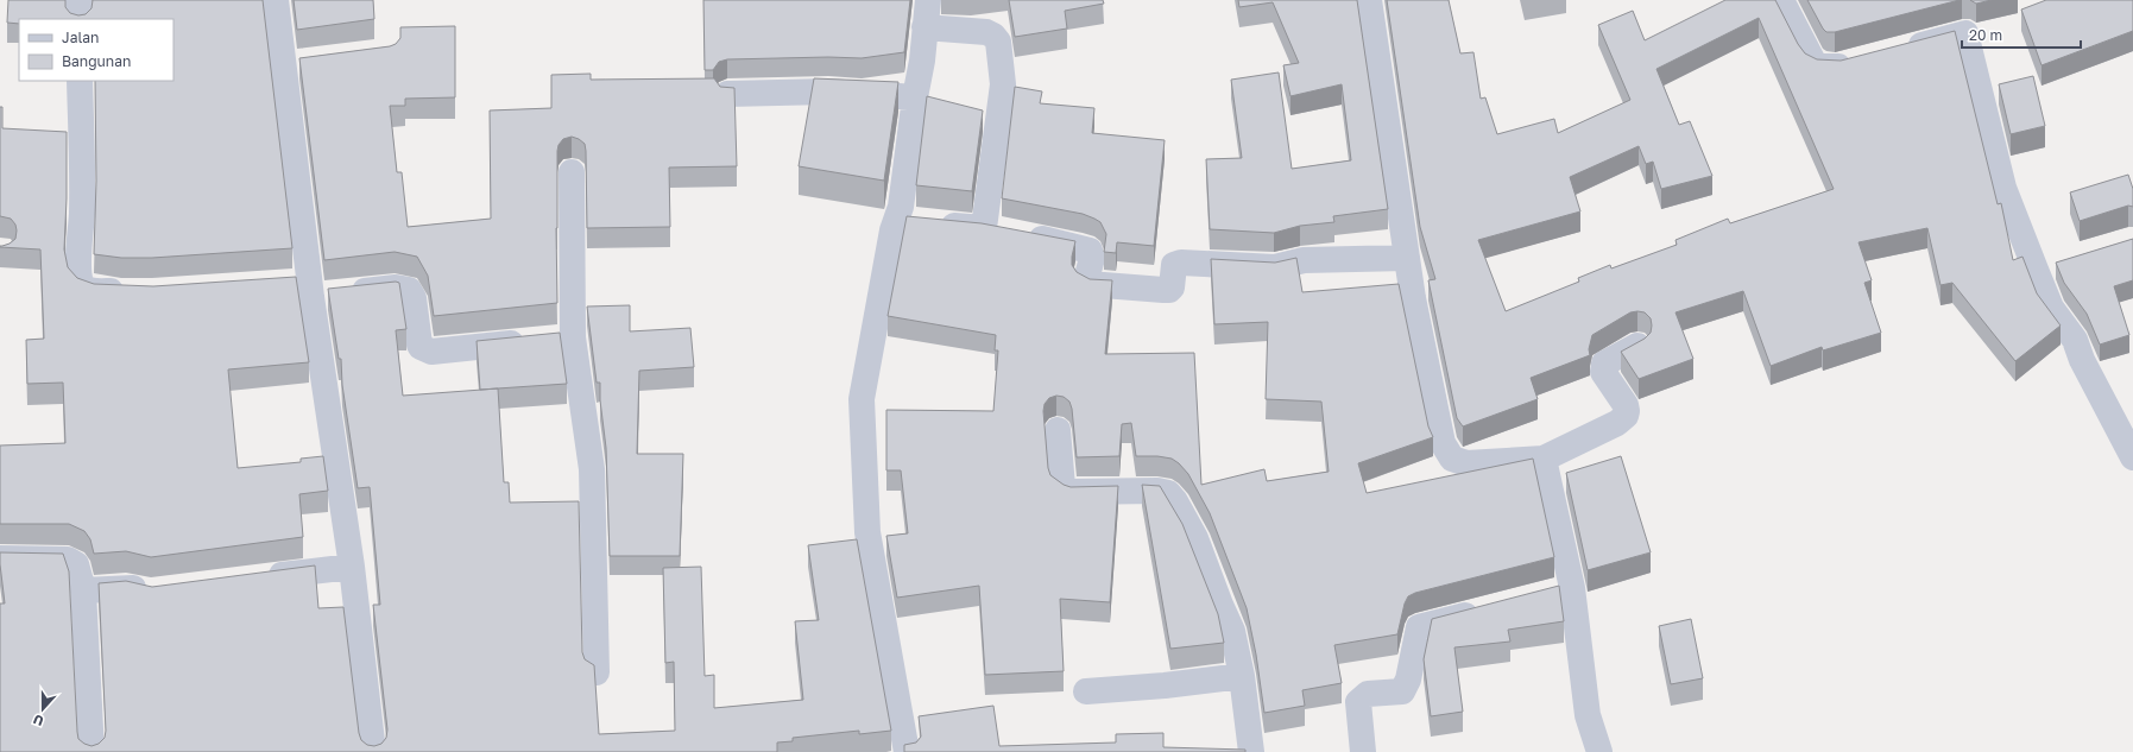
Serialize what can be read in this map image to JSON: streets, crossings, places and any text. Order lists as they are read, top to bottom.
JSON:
{
  "legend": ["Jalan", "Bangunan"],
  "scale_bar": "20 m",
  "north": "bottom"
}
